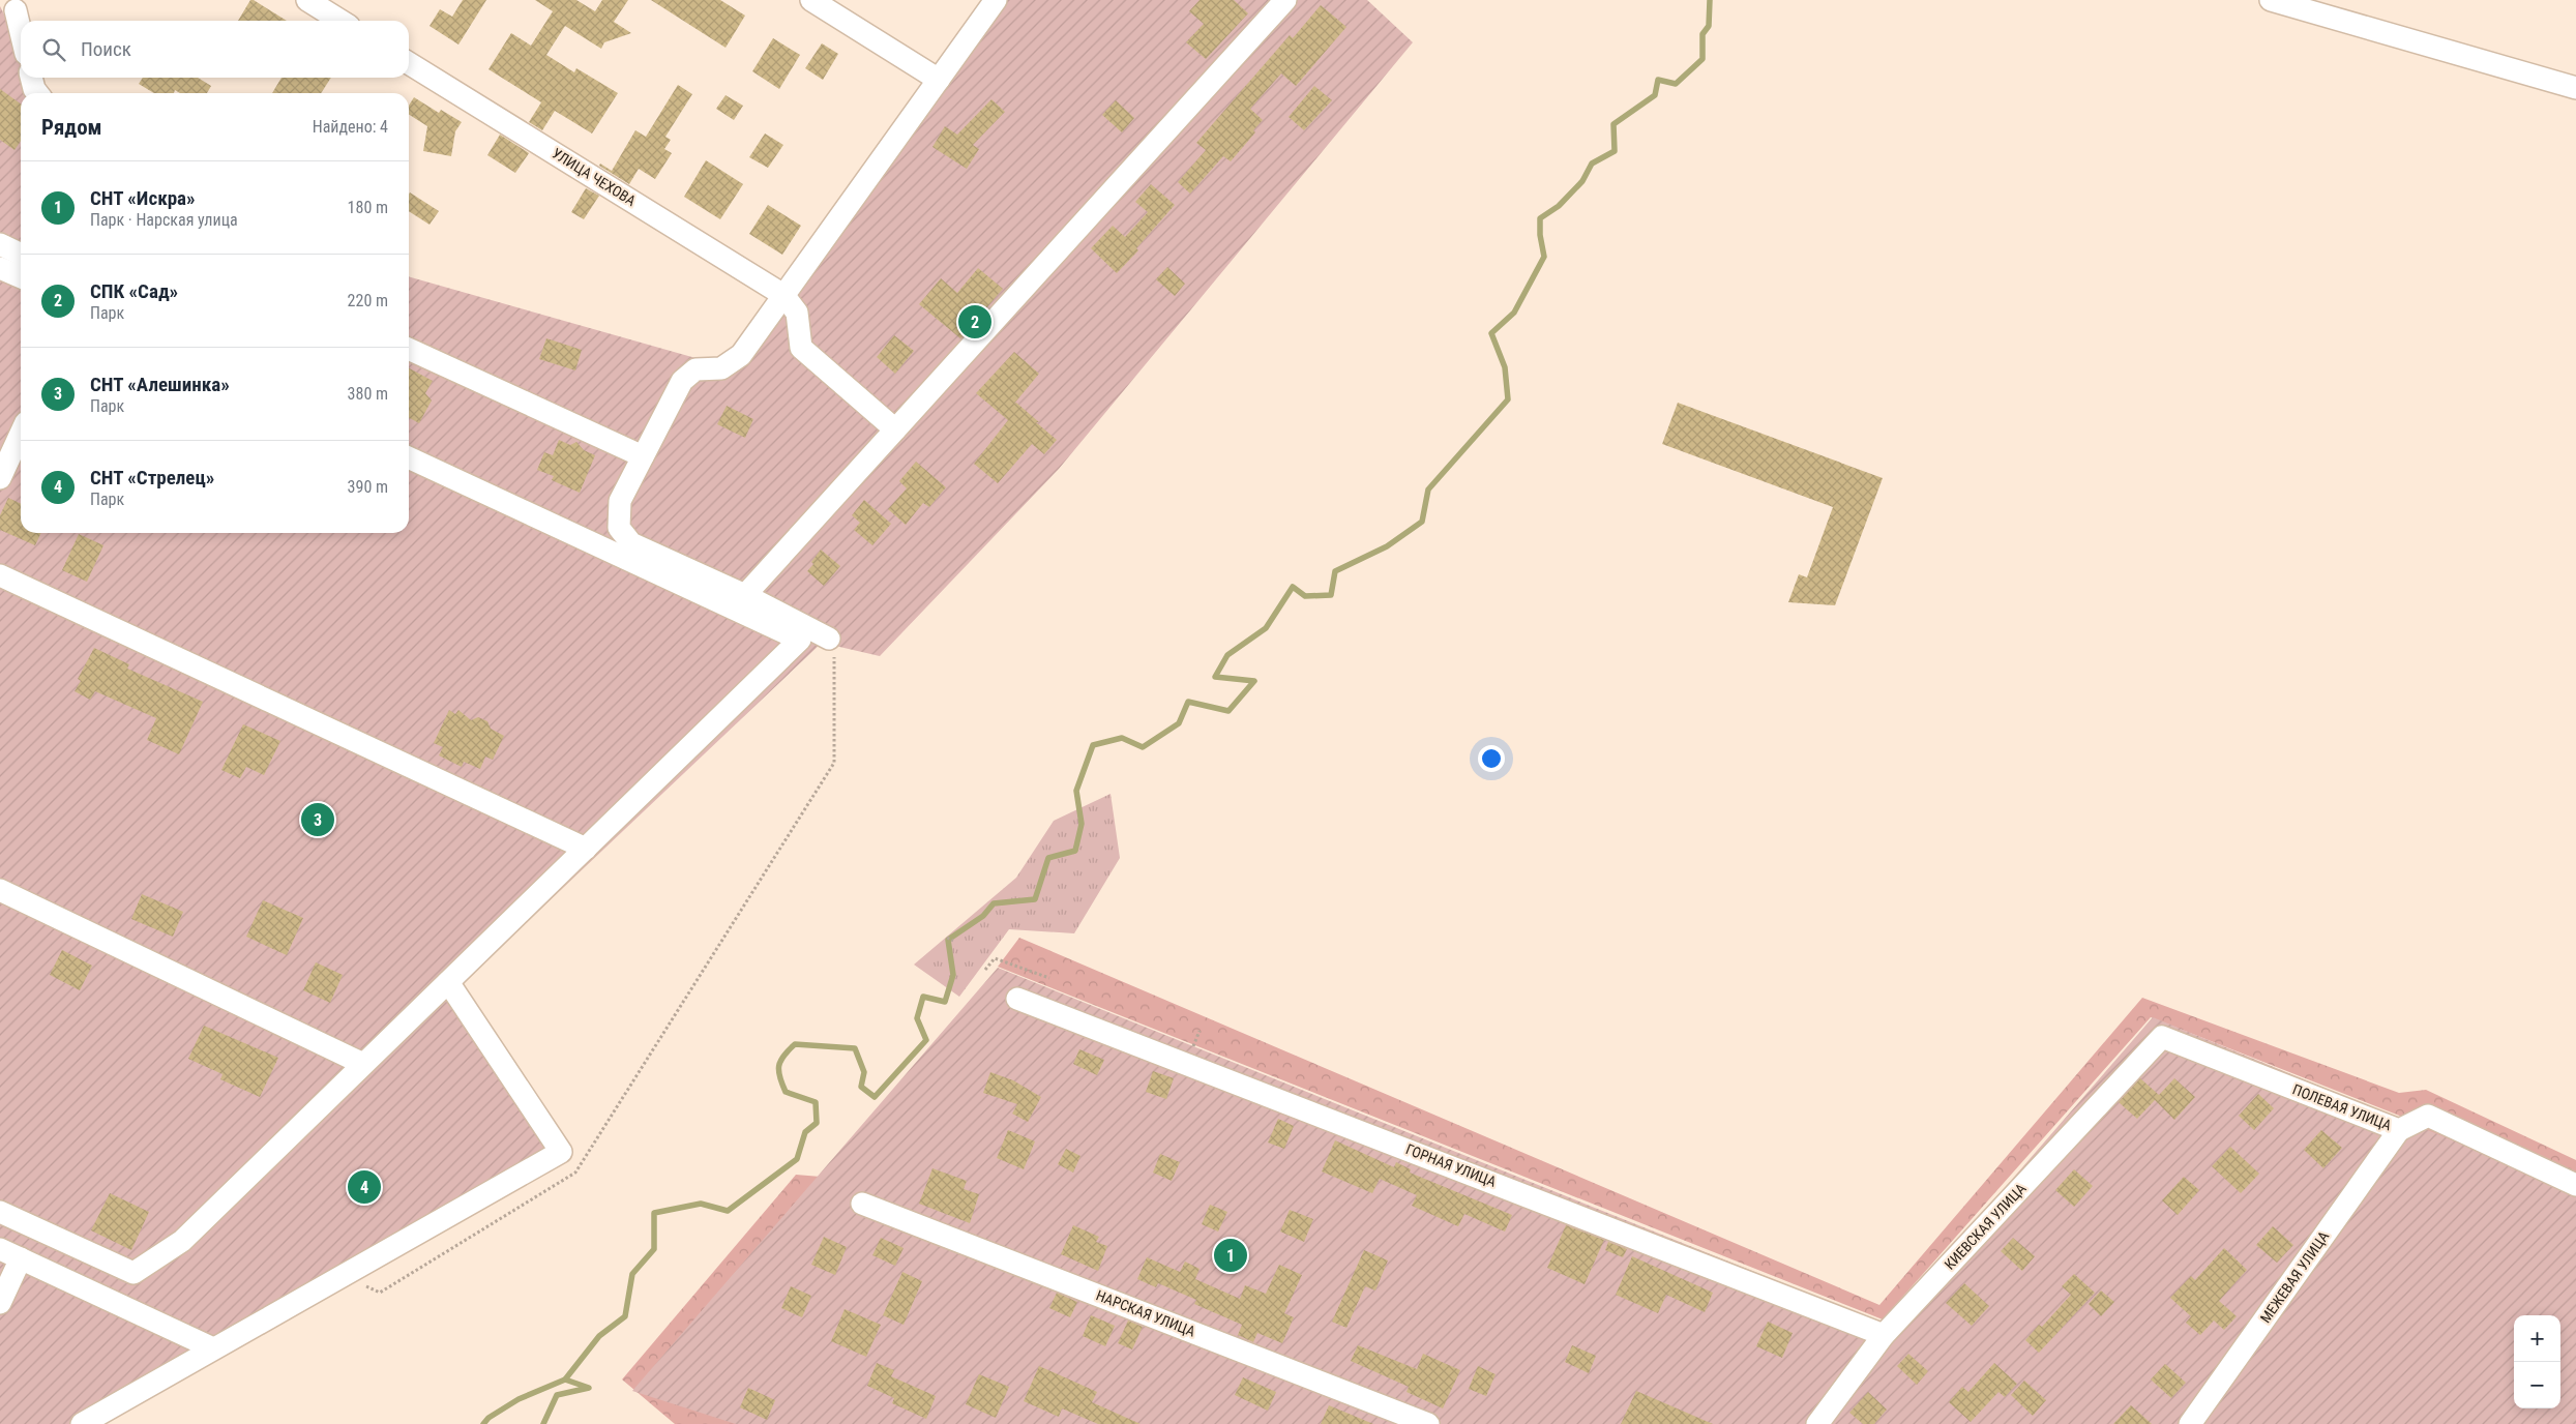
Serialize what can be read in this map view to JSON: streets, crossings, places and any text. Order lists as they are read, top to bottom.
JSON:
{
  "streets": {
    "street": [
      "УЛИЦА ЧЕХОВА",
      "ПОЛЕВАЯ УЛИЦА",
      "ГОРНАЯ УЛИЦА",
      "КИЕВСКАЯ УЛИЦА",
      "МЕЖЕВАЯ УЛИЦА",
      "НАРСКАЯ УЛИЦА"
    ]
  },
  "crossings": [
    ["ПОЛЕВАЯ УЛИЦА", "КИЕВСКАЯ УЛИЦА"],
    ["ПОЛЕВАЯ УЛИЦА", "МЕЖЕВАЯ УЛИЦА"],
    ["ГОРНАЯ УЛИЦА", "КИЕВСКАЯ УЛИЦА"]
  ],
  "page": {
    "search": "Поиск",
    "heading": ["Рядом", "Найдено: 4"],
    "list": [
      {
        "mark": "1",
        "name": "СНТ «Искра»",
        "note": "Парк · Нарская улица",
        "value": "180 m"
      },
      {
        "mark": "2",
        "name": "СПК «Сад»",
        "note": "Парк",
        "value": "220 m"
      },
      {
        "mark": "3",
        "name": "СНТ «Алешинка»",
        "note": "Парк",
        "value": "380 m"
      },
      {
        "mark": "4",
        "name": "СНТ «Стрелец»",
        "note": "Парк",
        "value": "390 m"
      }
    ],
    "pins": [
      "2",
      "3",
      "4",
      "1"
    ],
    "map_buttons": ["+", "−"]
  }
}
